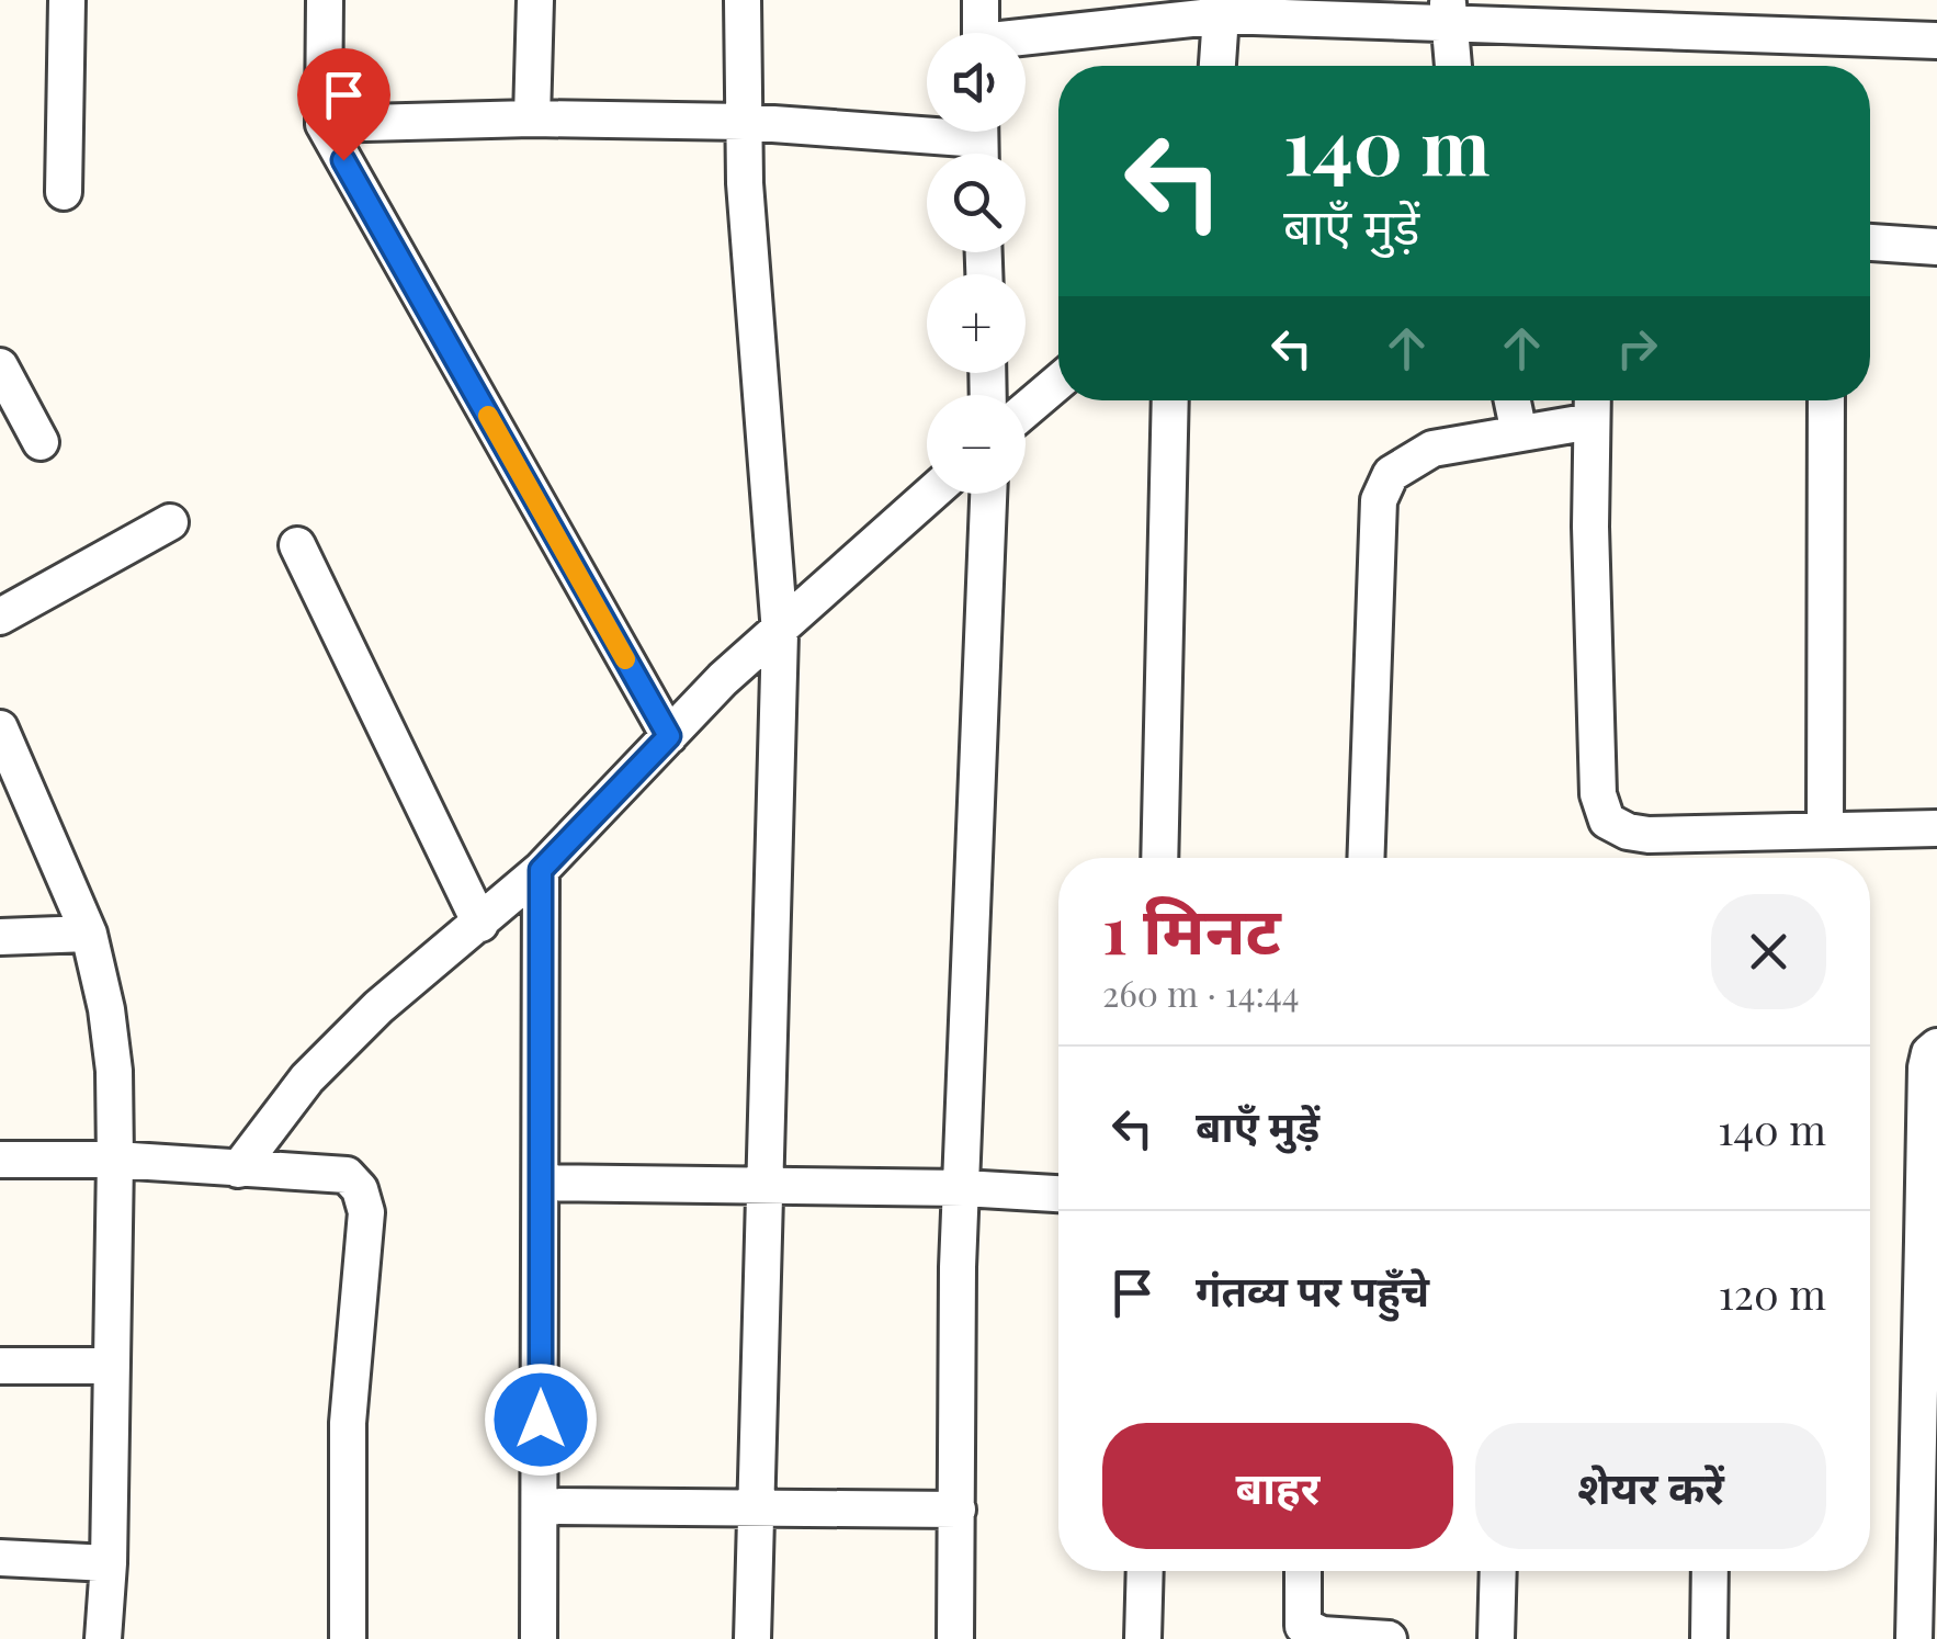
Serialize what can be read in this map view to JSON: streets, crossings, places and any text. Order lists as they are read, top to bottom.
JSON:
{
  "page": {
    "map_buttons": ["+", "−"],
    "turn": ["140 m", "बाएँ मुड़ें"],
    "heading": ["1 मिनट", "260 m · 14:44"],
    "list": [
      {
        "name": "बाएँ मुड़ें",
        "value": "140 m"
      },
      {
        "name": "गंतव्य पर पहुँचे",
        "value": "120 m"
      }
    ],
    "buttons": ["बाहर", "शेयर करें"]
  }
}
